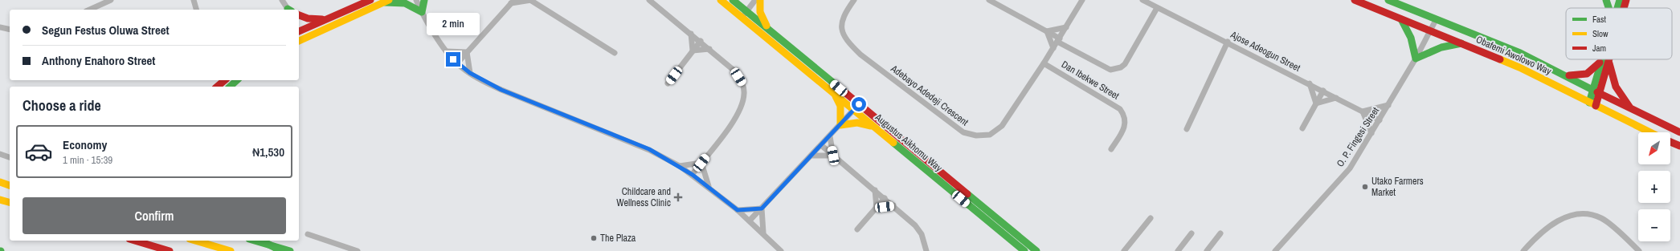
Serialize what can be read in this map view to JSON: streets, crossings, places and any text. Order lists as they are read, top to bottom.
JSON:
{
  "streets": {
    "main road": ["Obafemi Awolowo Way", "Augustus Aikhomu Way"],
    "street": [
      "Ajose Adeogun Street",
      "Dan Ibekwe Street",
      "Adebayo Adedeji Crescent",
      "O. P. Fingesi Street"
    ]
  },
  "crossings": [
    ["Ajose Adeogun Street", "O. P. Fingesi Street"],
    ["Obafemi Awolowo Way", "O. P. Fingesi Street"],
    ["Dan Ibekwe Street", "Adebayo Adedeji Crescent"]
  ],
  "places": {
    "other": ["Utako Farmers Market", "The Plaza"],
    "health": ["Childcare and Wellness Clinic"]
  },
  "legend": ["Fast", "Slow", "Jam"],
  "north": "bottom left",
  "page": {
    "banner": ["Segun Festus Oluwa Street", "Anthony Enahoro Street"],
    "bubble": "2 min",
    "heading": "Choose a ride",
    "list": [
      {
        "name": "Economy",
        "note": "1 min · 15:39",
        "value": "₦1,530"
      }
    ],
    "map_buttons": ["+", "−"],
    "buttons": "Confirm"
  }
}
